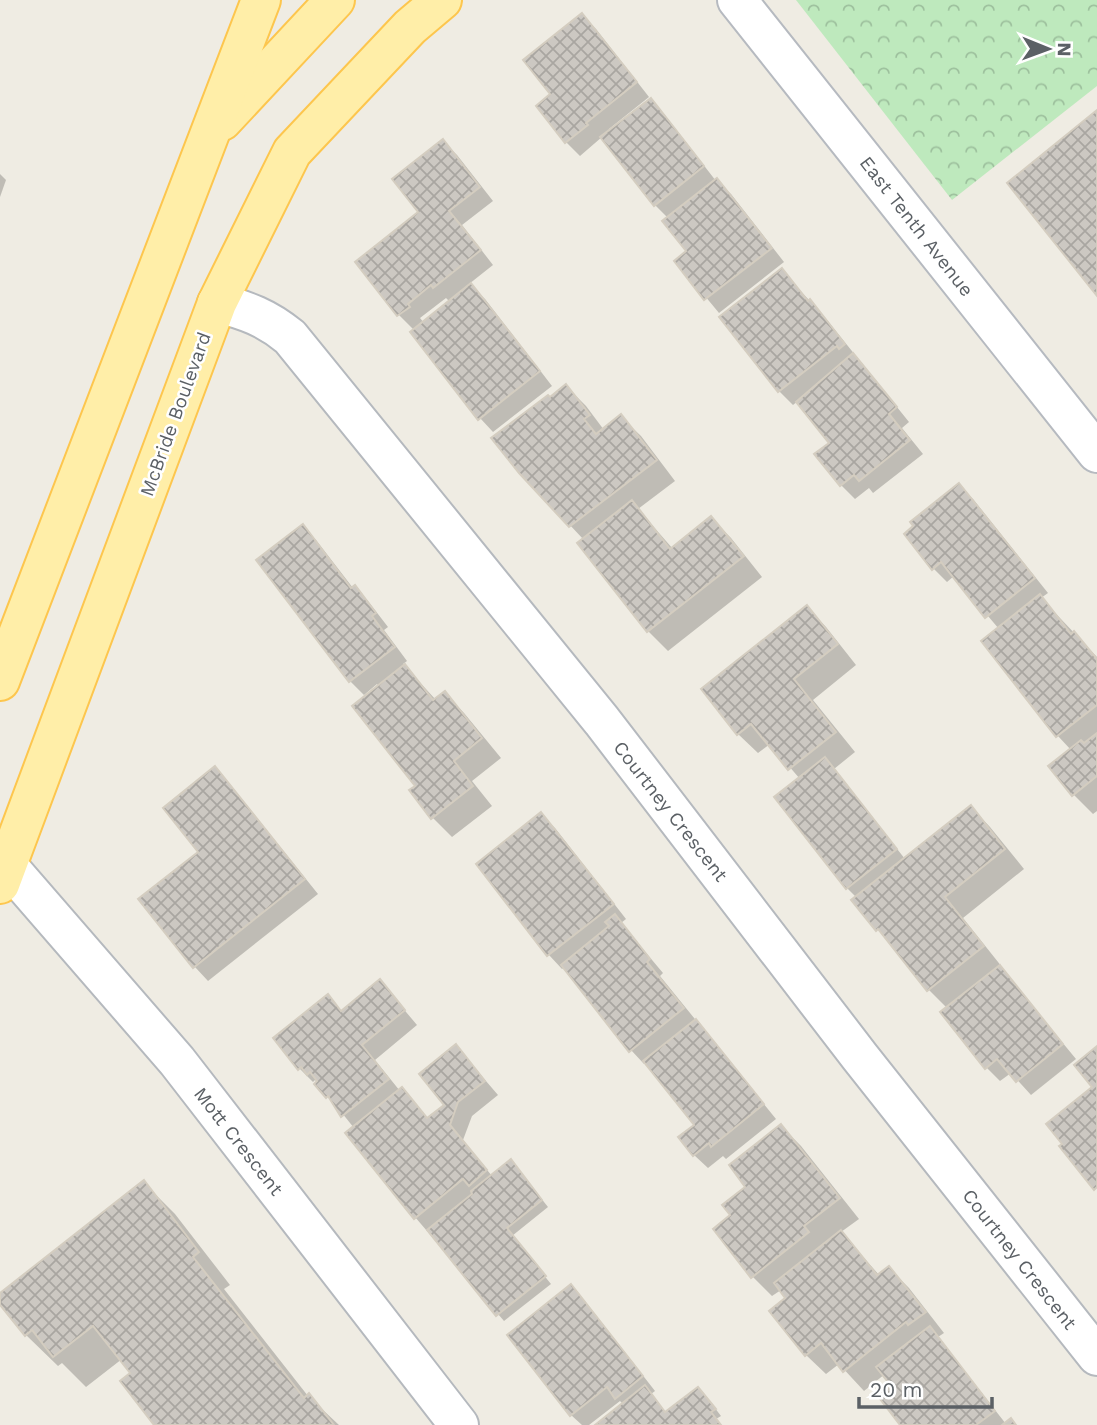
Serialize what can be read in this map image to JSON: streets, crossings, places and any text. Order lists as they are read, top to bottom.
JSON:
{
  "streets": {
    "main road": ["McBride Boulevard"],
    "street": ["East Tenth Avenue", "Courtney Crescent", "Mott Crescent"]
  },
  "crossings": [
    ["McBride Boulevard", "Courtney Crescent"],
    ["McBride Boulevard", "Mott Crescent"]
  ],
  "scale_bar": "20 m",
  "north": "right"
}
